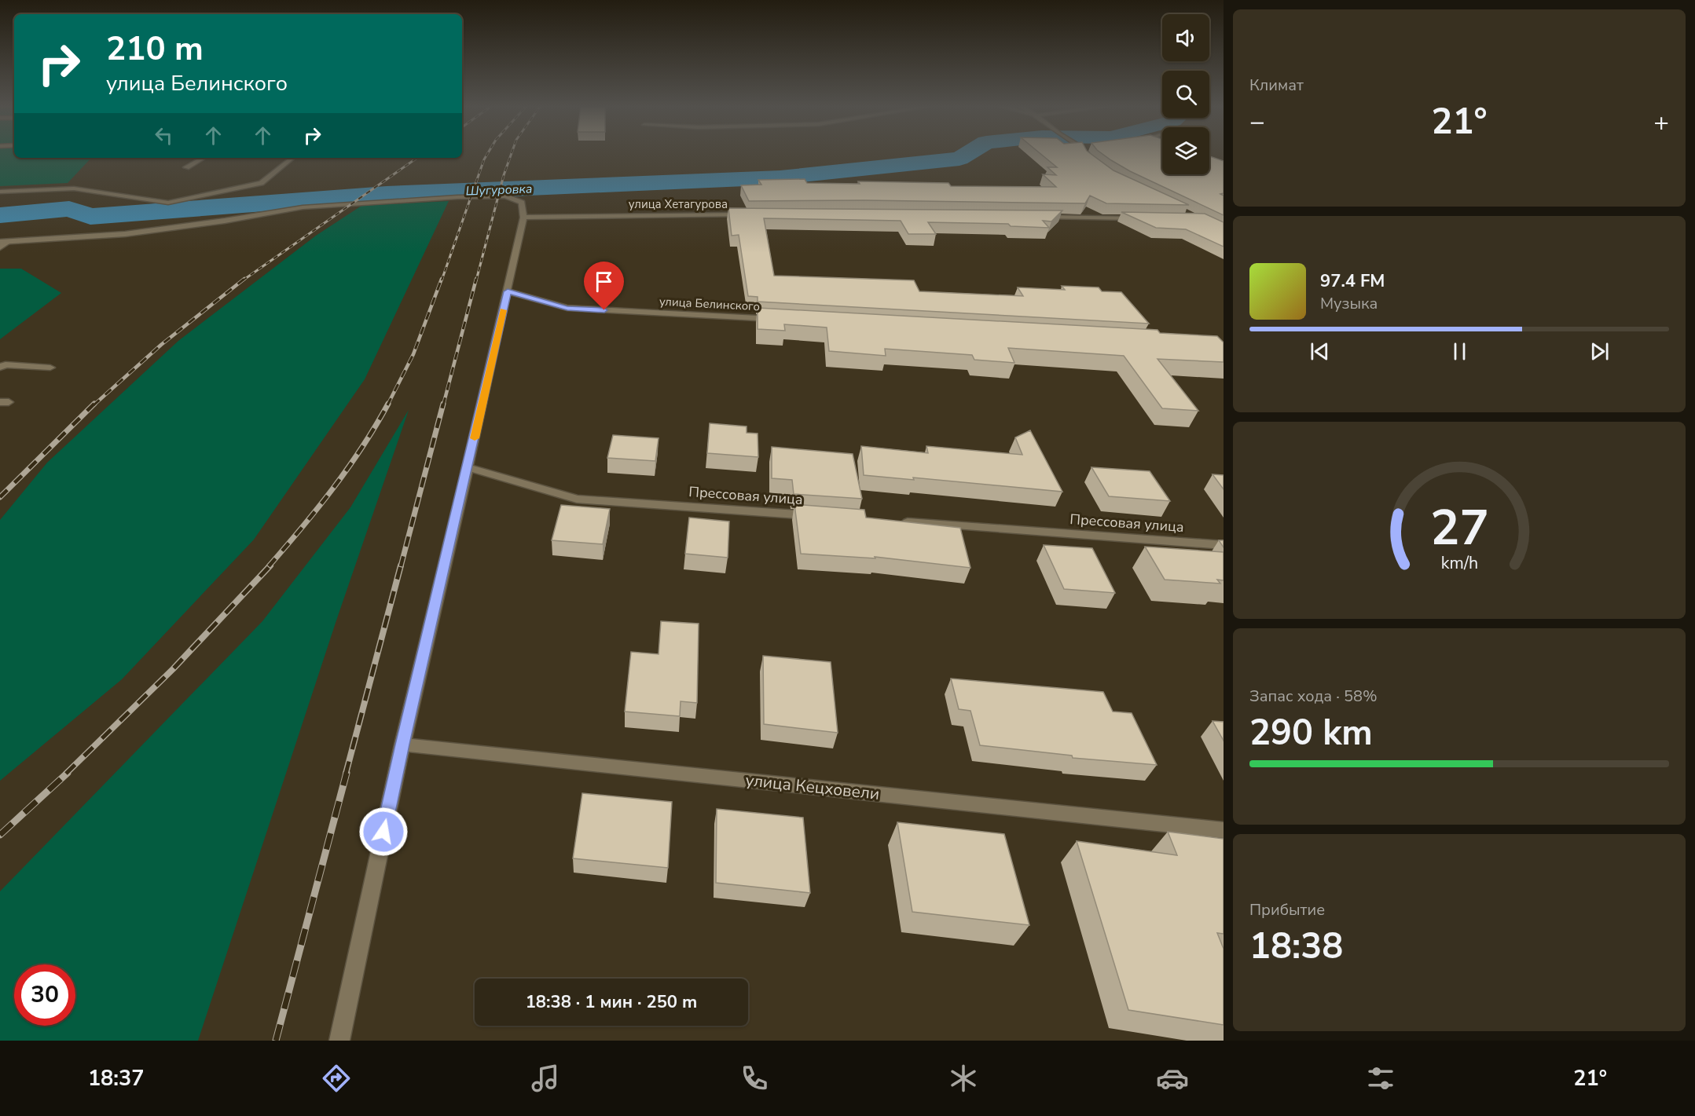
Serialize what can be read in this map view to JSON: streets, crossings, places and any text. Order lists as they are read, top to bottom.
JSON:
{
  "streets": {
    "street": [
      "улица Хетагурова",
      "улица Белинского",
      "Прессовая улица",
      "улица Кецховели"
    ]
  },
  "water": ["Шугуровка"],
  "page": {
    "tile": [
      "Климат",
      ["Запас хода · 58%", "290 km"],
      ["Прибытие", "18:38"]
    ],
    "turn": ["210 m", "улица Белинского"],
    "heat": ["−", "21°", "+"],
    "song": ["97.4 FM", "Музыка"],
    "limit": "30",
    "trip": "18:38 · 1 мин · 250 m",
    "tabs": ["18:37", "21°"],
    "gauge": ["27", "km/h"]
  }
}
